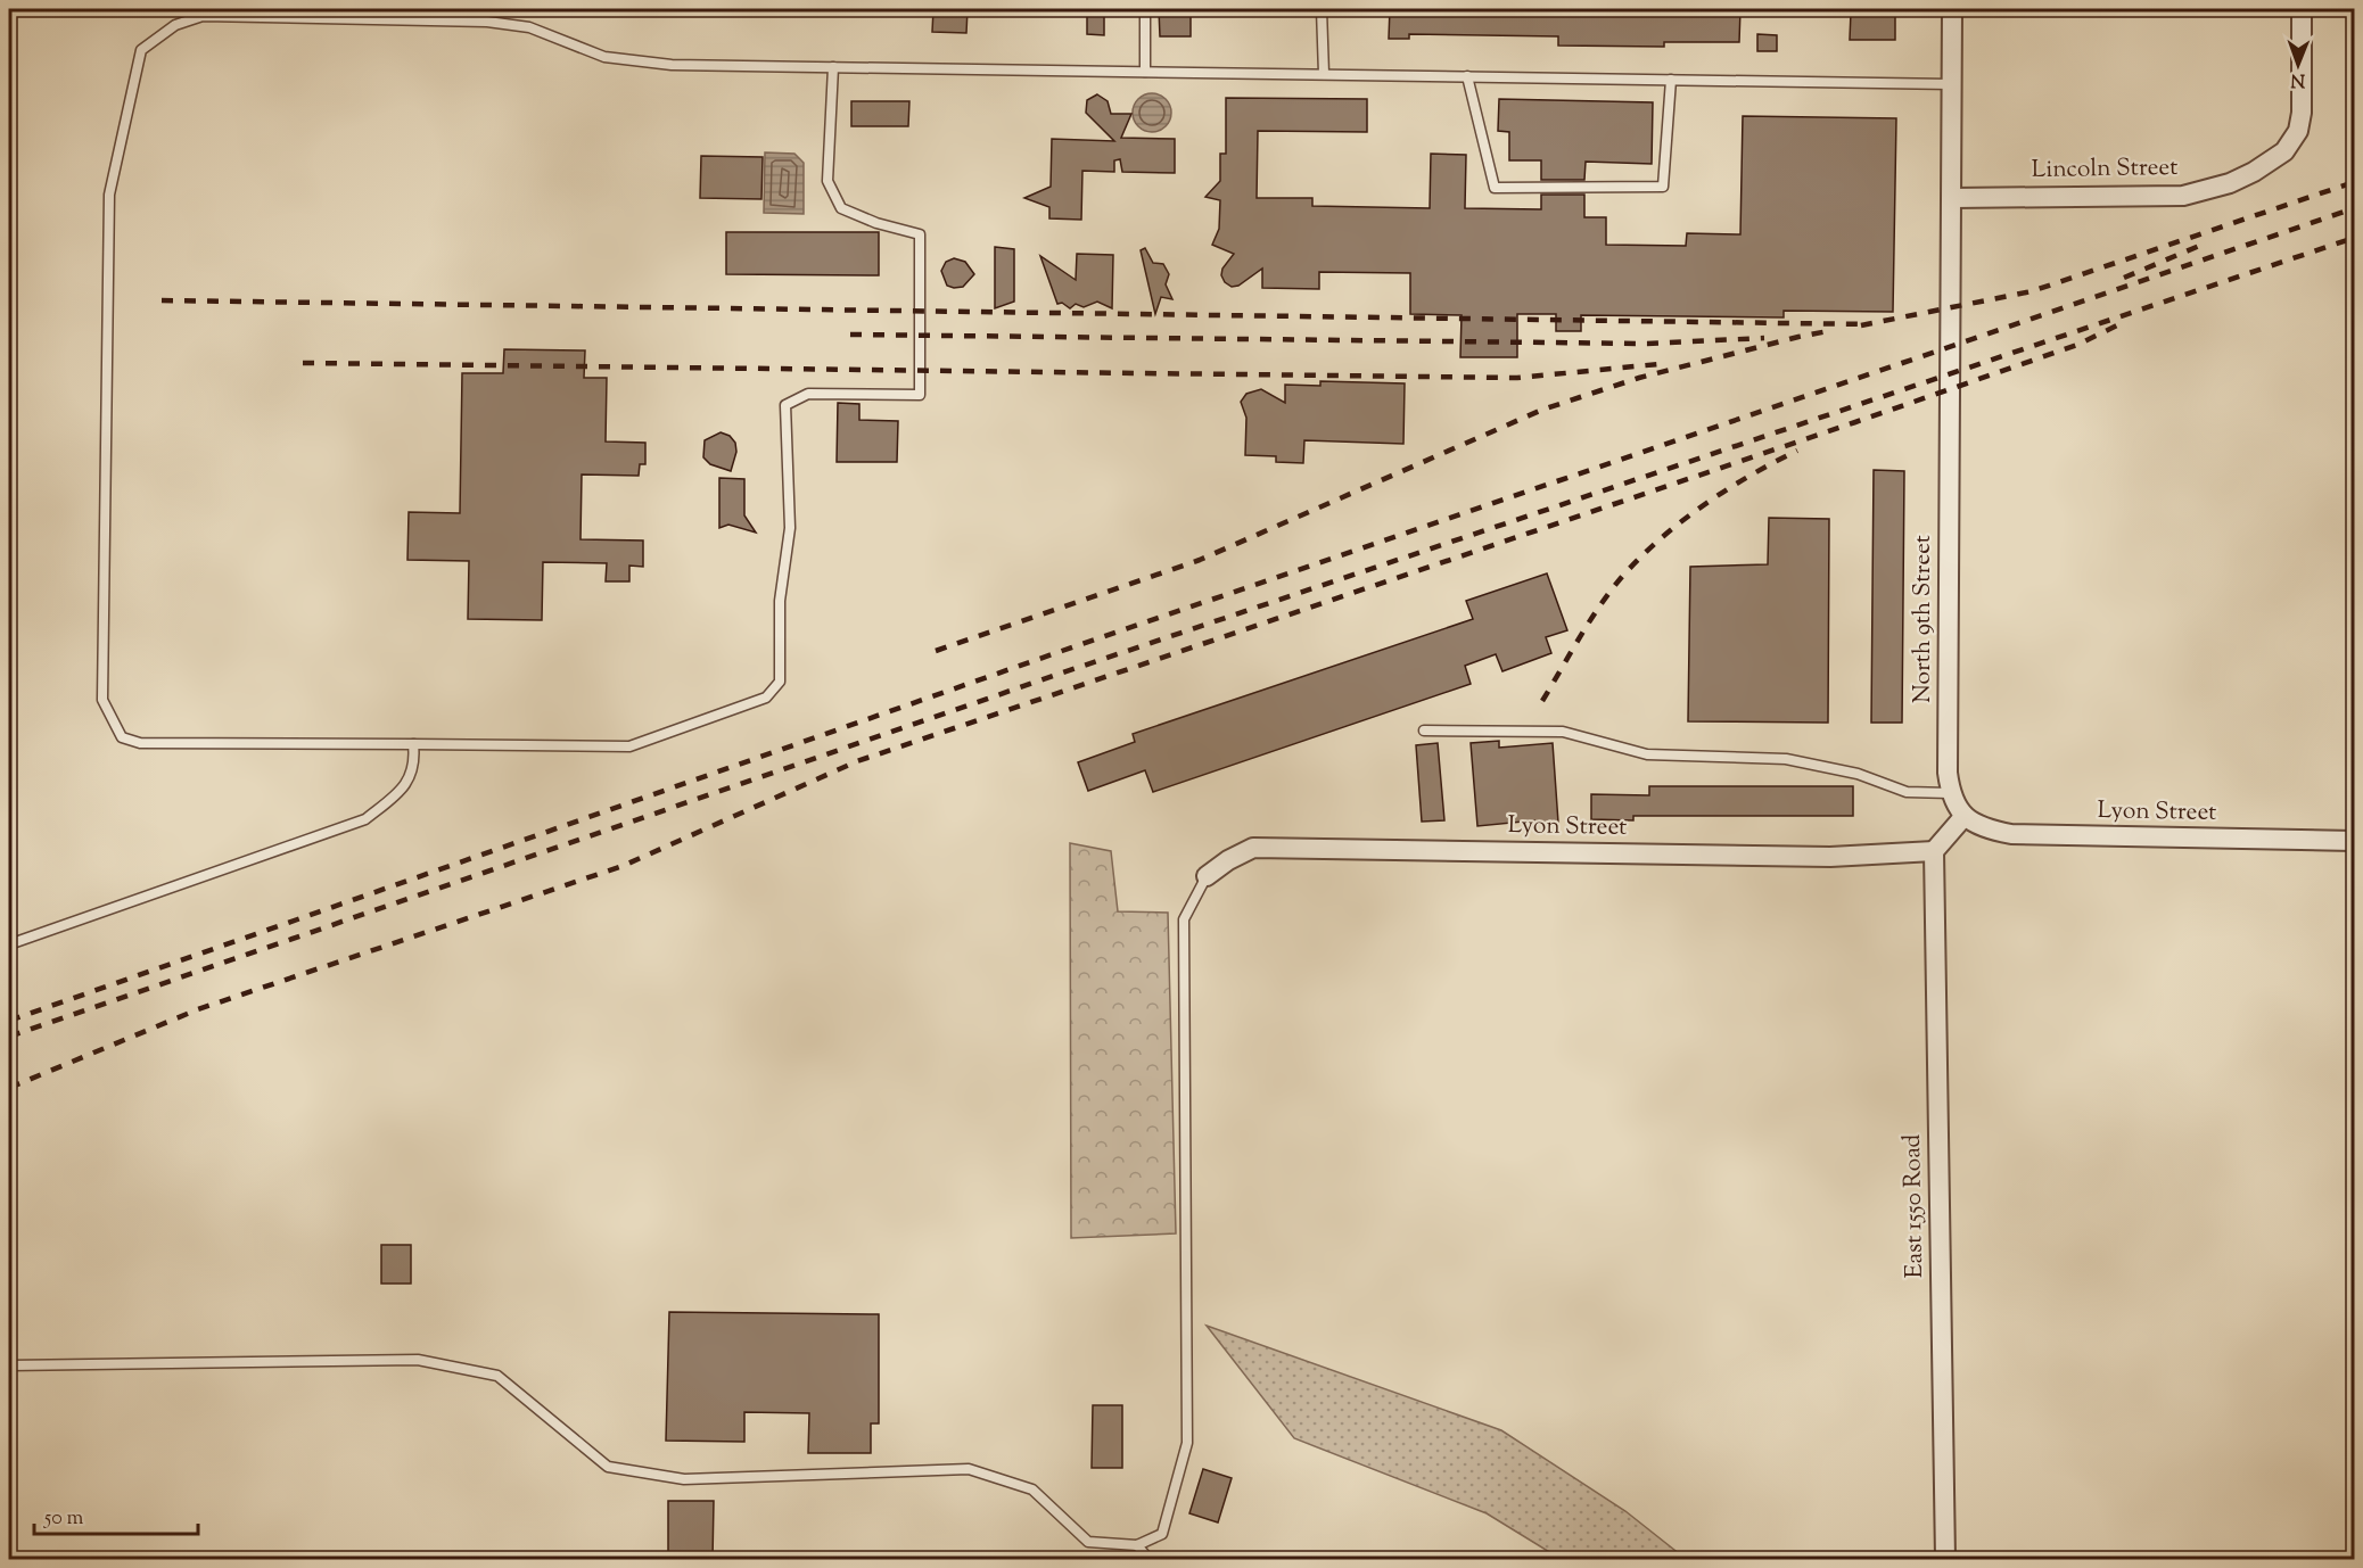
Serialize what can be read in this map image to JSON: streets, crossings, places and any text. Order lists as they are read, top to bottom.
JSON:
{
  "streets": {
    "street": [
      "Lincoln Street",
      "North 9th Street",
      "Lyon Street",
      "East 1550 Road"
    ]
  },
  "crossings": [
    ["Lincoln Street", "North 9th Street"],
    ["North 9th Street", "Lyon Street"],
    ["Lyon Street", "East 1550 Road"]
  ],
  "scale_bar": "50 m",
  "north": "bottom"
}
